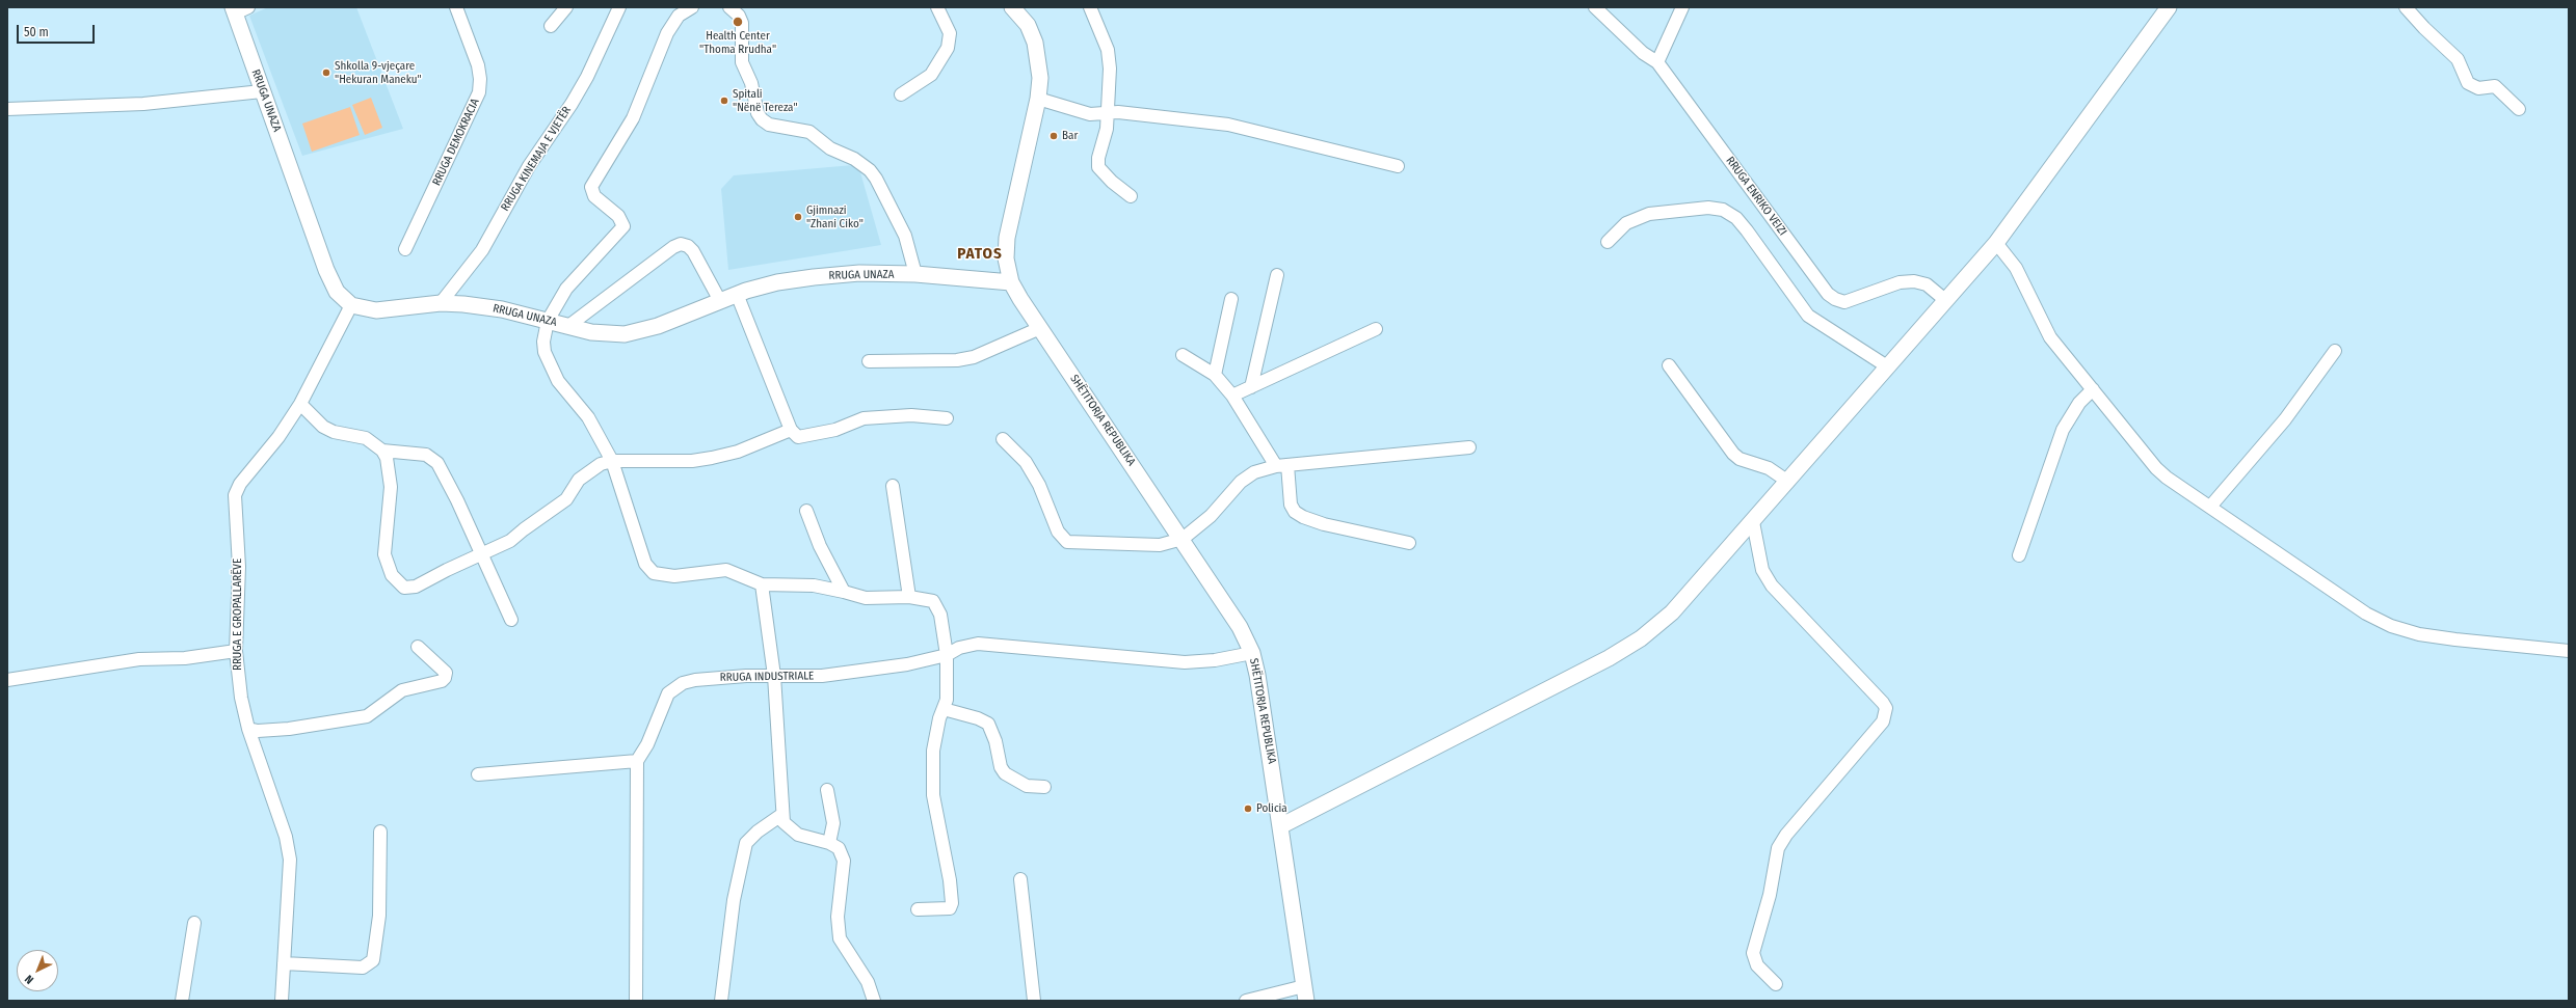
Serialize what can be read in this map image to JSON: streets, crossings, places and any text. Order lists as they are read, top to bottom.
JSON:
{
  "streets": {
    "main road": ["RRUGA UNAZA", "SHËTITORJA REPUBLIKA"],
    "street": [
      "RRUGA DEMOKRACIA",
      "RRUGA KINEMAJA E VJETËR",
      "RRUGA ENRIKO VEIZI",
      "RRUGA E GROPALLARËVE",
      "RRUGA INDUSTRIALE"
    ]
  },
  "crossings": [
    ["RRUGA UNAZA", "RRUGA KINEMAJA E VJETËR"],
    ["RRUGA UNAZA", "SHËTITORJA REPUBLIKA"],
    ["RRUGA UNAZA", "RRUGA E GROPALLARËVE"],
    ["SHËTITORJA REPUBLIKA", "RRUGA INDUSTRIALE"]
  ],
  "districts": ["PATOS"],
  "places": [
    "Health Center \"Thoma Rrudha\"",
    "Shkolla 9-vjeçare \"Hekuran Maneku\"",
    "Spitali \"Nënë Tereza\"",
    "Bar",
    "Gjimnazi \"Zhani Ciko\"",
    "Policia"
  ],
  "scale_bar": "50 m",
  "north": "bottom left"
}
